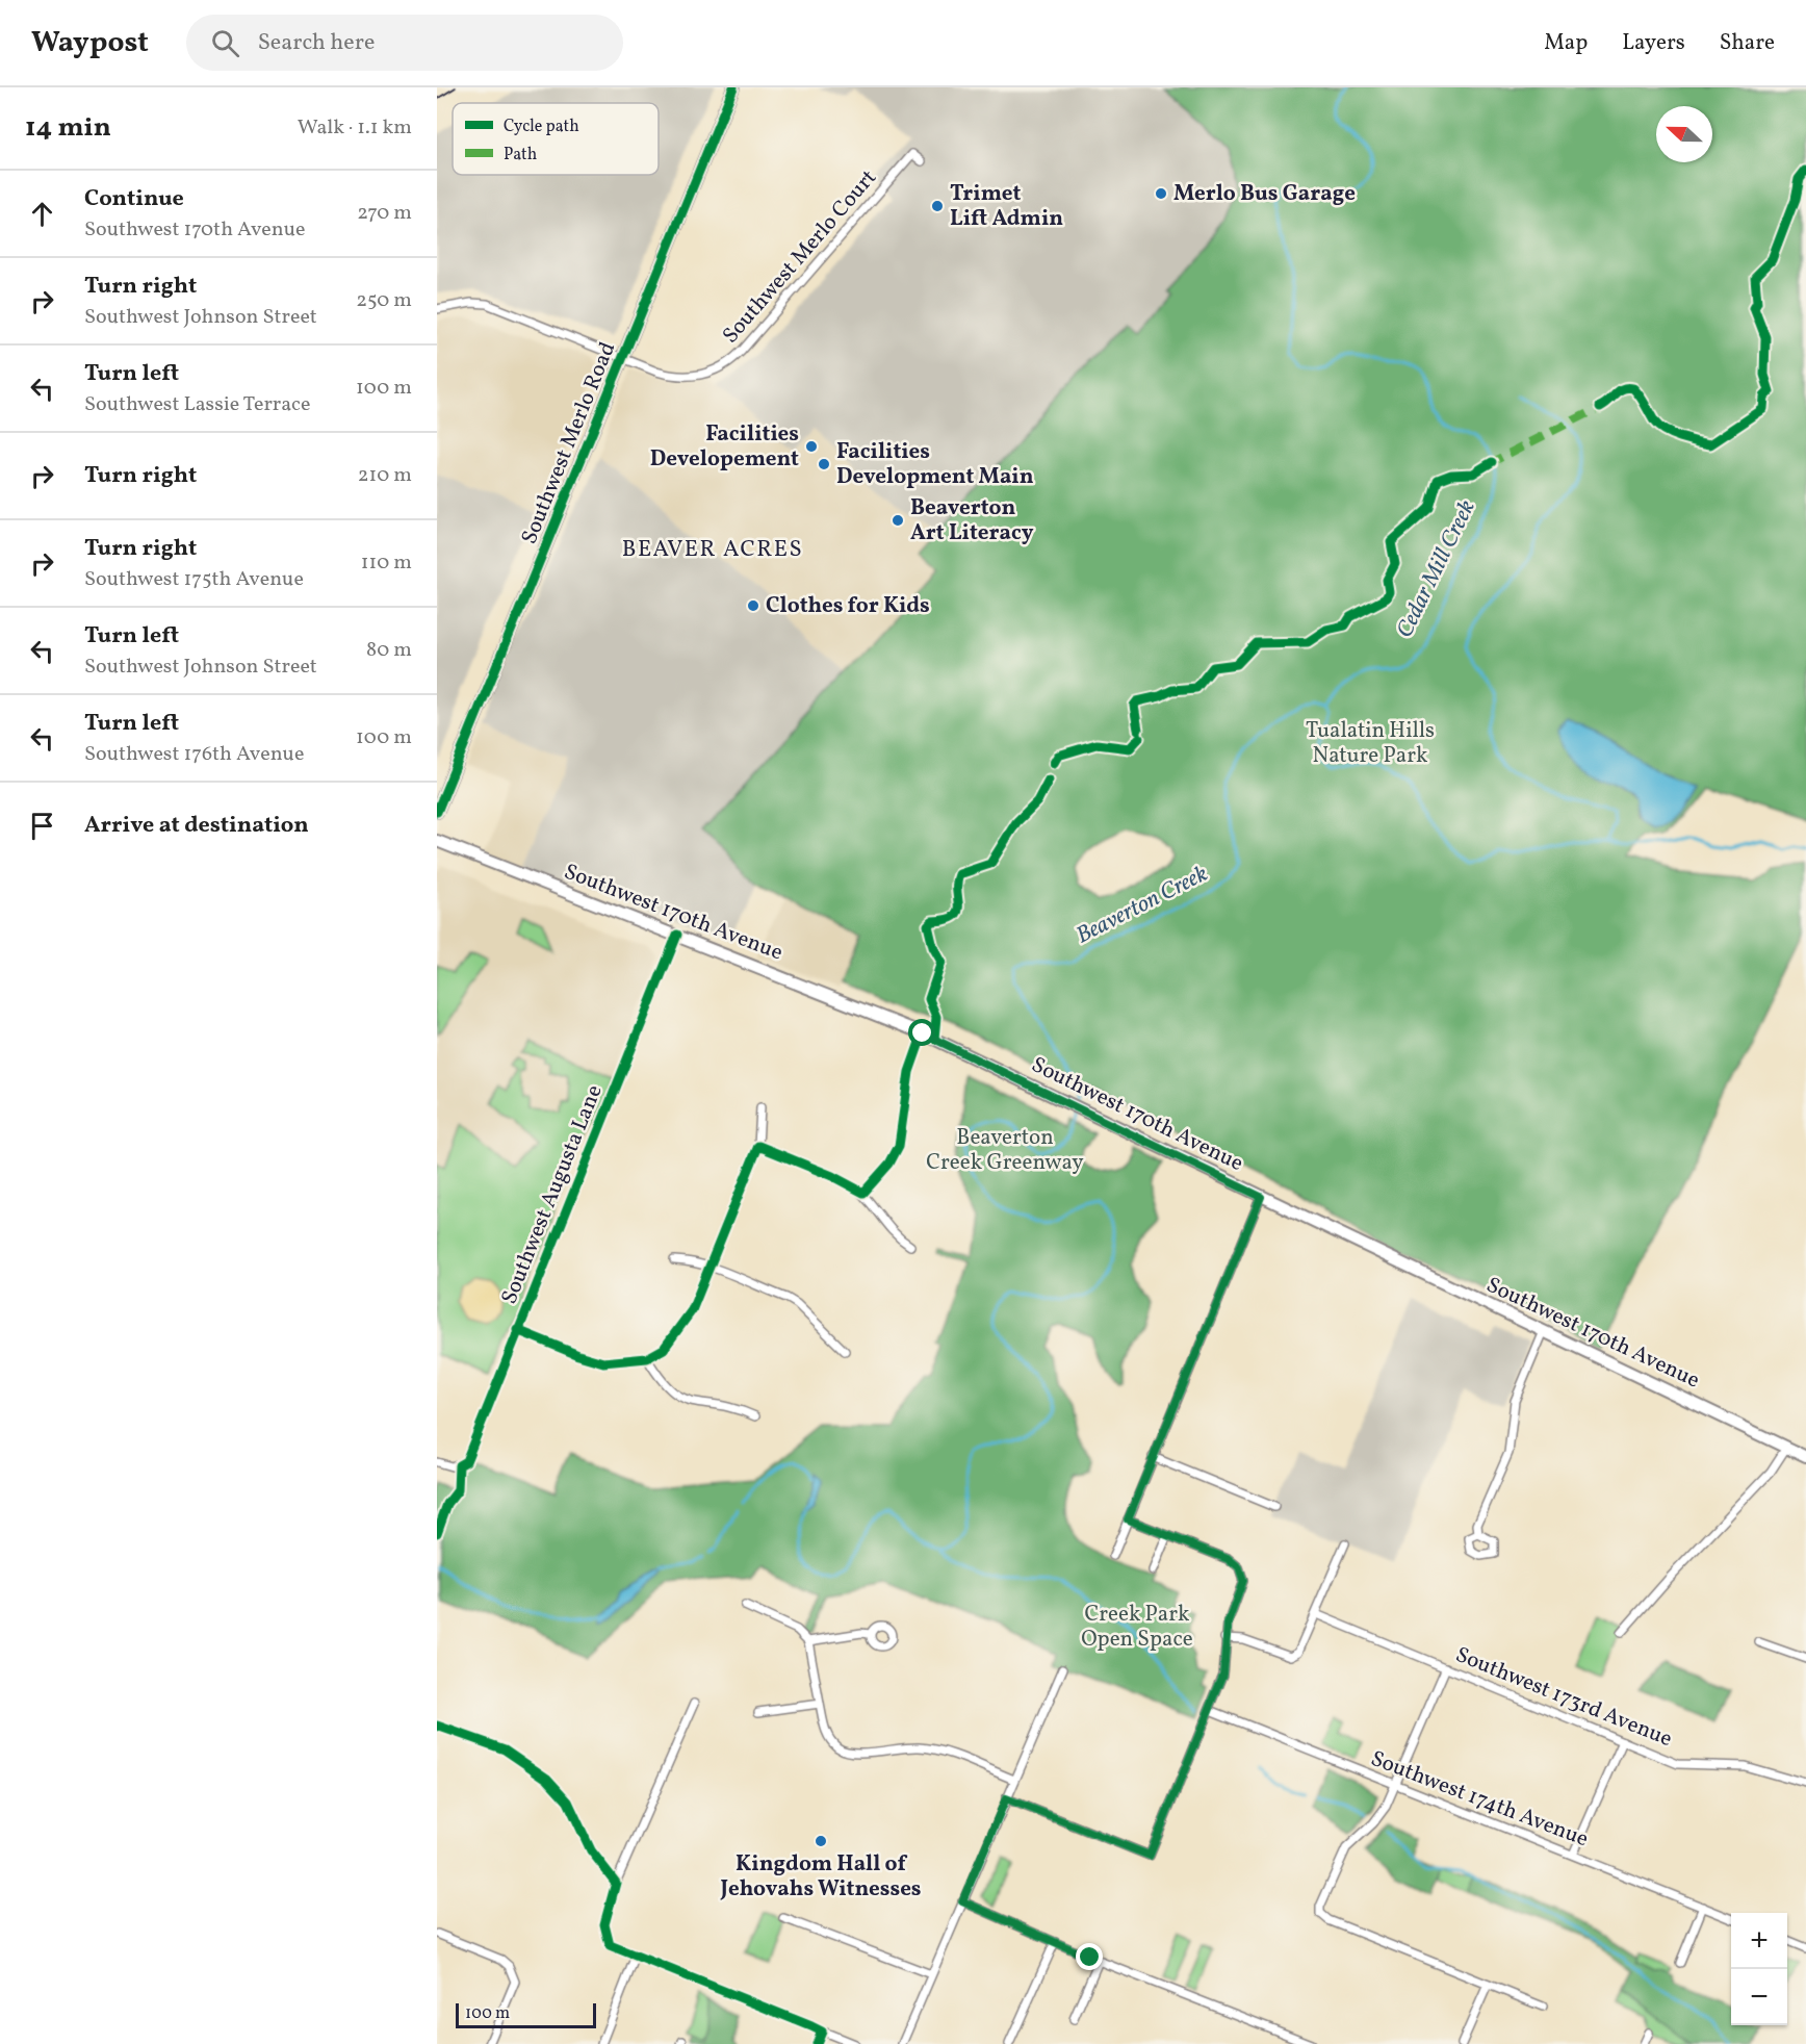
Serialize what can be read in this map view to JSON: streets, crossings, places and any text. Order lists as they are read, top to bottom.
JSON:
{
  "streets": {
    "main road": ["Southwest Merlo Road", "Southwest 170th Avenue"],
    "street": [
      "Southwest Merlo Court",
      "Southwest Augusta Lane",
      "Southwest 173rd Avenue",
      "Southwest 174th Avenue"
    ]
  },
  "crossings": [
    ["Southwest Merlo Court", "Southwest Merlo Road"],
    ["Southwest 170th Avenue", "Southwest Augusta Lane"]
  ],
  "districts": ["BEAVER ACRES"],
  "water": ["Cedar Mill Creek", "Beaverton Creek"],
  "parks": ["Tualatin Hills Nature Park", "Beaverton Creek Greenway", "Creek Park Open Space"],
  "places": [
    "Merlo Bus Garage",
    "Trimet Lift Admin",
    "Facilities Developement",
    "Facilities Development Main",
    "Beaverton Art Literacy",
    "Clothes for Kids",
    "Kingdom Hall of Jehovahs Witnesses"
  ],
  "legend": ["Cycle path", "Path"],
  "scale_bar": "100 m",
  "north": "left",
  "page": {
    "header": "Waypost",
    "search": "Search here",
    "nav": ["Map", "Layers", "Share"],
    "heading": ["14 min", "Walk · 1.1 km"],
    "list": [
      ["Continue", "Southwest 170th Avenue", "270 m"],
      ["Turn right", "Southwest Johnson Street", "250 m"],
      ["Turn left", "Southwest Lassie Terrace", "100 m"],
      ["Turn right", "210 m"],
      ["Turn right", "Southwest 175th Avenue", "110 m"],
      ["Turn left", "Southwest Johnson Street", "80 m"],
      ["Turn left", "Southwest 176th Avenue", "100 m"],
      "Arrive at destination"
    ],
    "map_buttons": ["+", "−"],
    "scale": "100 m"
  }
}
